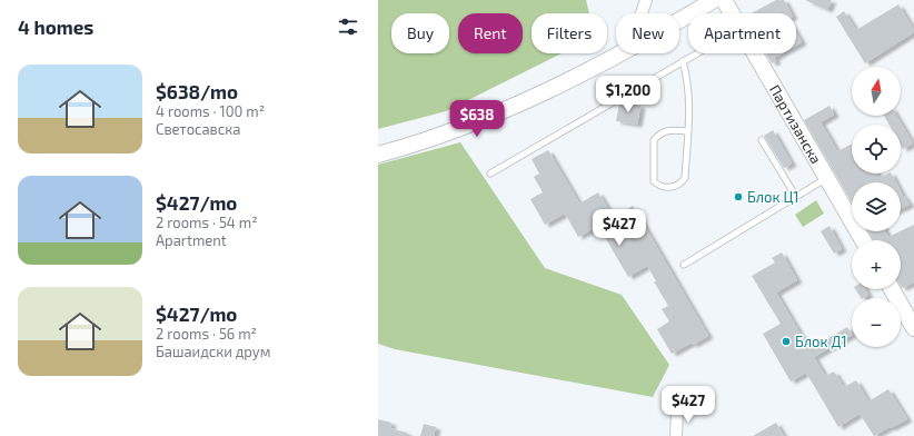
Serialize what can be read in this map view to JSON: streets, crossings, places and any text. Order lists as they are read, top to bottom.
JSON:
{
  "streets": {
    "main road": ["Партизанска"]
  },
  "places": ["Блок Ц1", "Блок Д1"],
  "north": "top",
  "page": {
    "heading": "4 homes",
    "chip": [
      "Buy",
      "Rent",
      "Filters",
      "New",
      "Apartment"
    ],
    "list": [
      {
        "name": "$638/mo",
        "note": "4 rooms · 100 m² · Светосавска"
      },
      {
        "name": "$427/mo",
        "note": "2 rooms · 54 m² · Apartment"
      },
      {
        "name": "$427/mo",
        "note": "2 rooms · 56 m² · Башаидски друм"
      }
    ],
    "map_buttons": ["+", "−"],
    "price": [
      "$1,200",
      "$638",
      "$427",
      "$427"
    ]
  }
}
